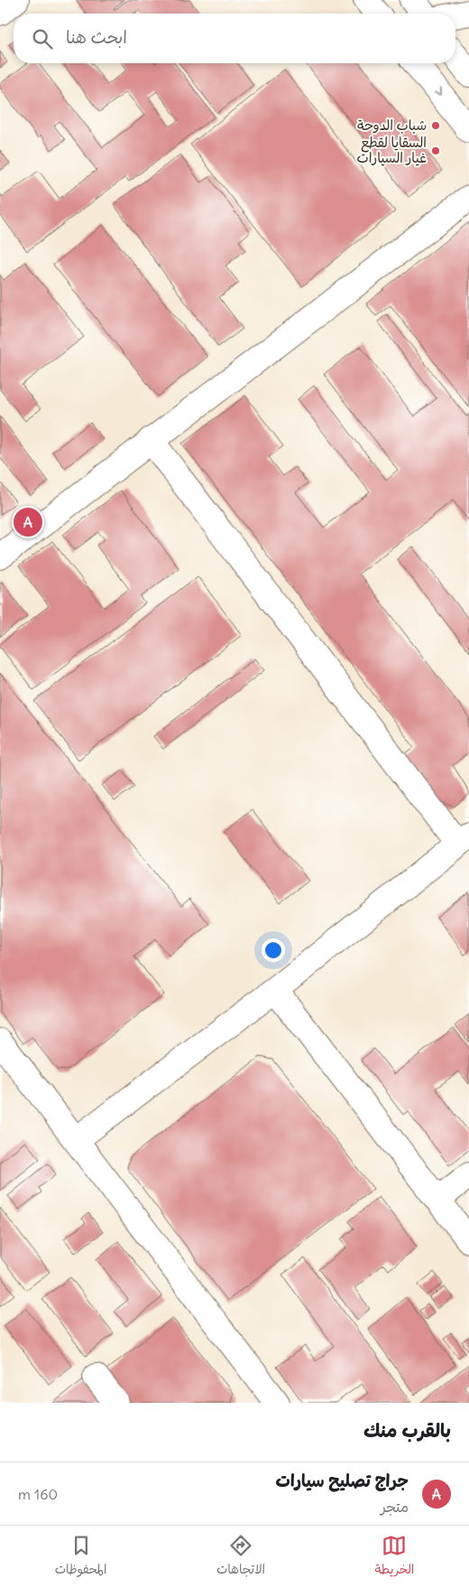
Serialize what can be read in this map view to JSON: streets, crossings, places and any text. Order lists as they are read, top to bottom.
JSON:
{
  "places": ["شباب الدوحة", "السقايا لقطع غيار السيارات"],
  "page": {
    "search": "ابحث هنا",
    "pins": "A",
    "heading": "بالقرب منك",
    "list": [
      {
        "mark": "A",
        "name": "جراج تصليح سيارات",
        "note": "متجر",
        "value": "160 m"
      }
    ],
    "nav": ["الخريطة", "الاتجاهات", "المحفوظات"]
  }
}
